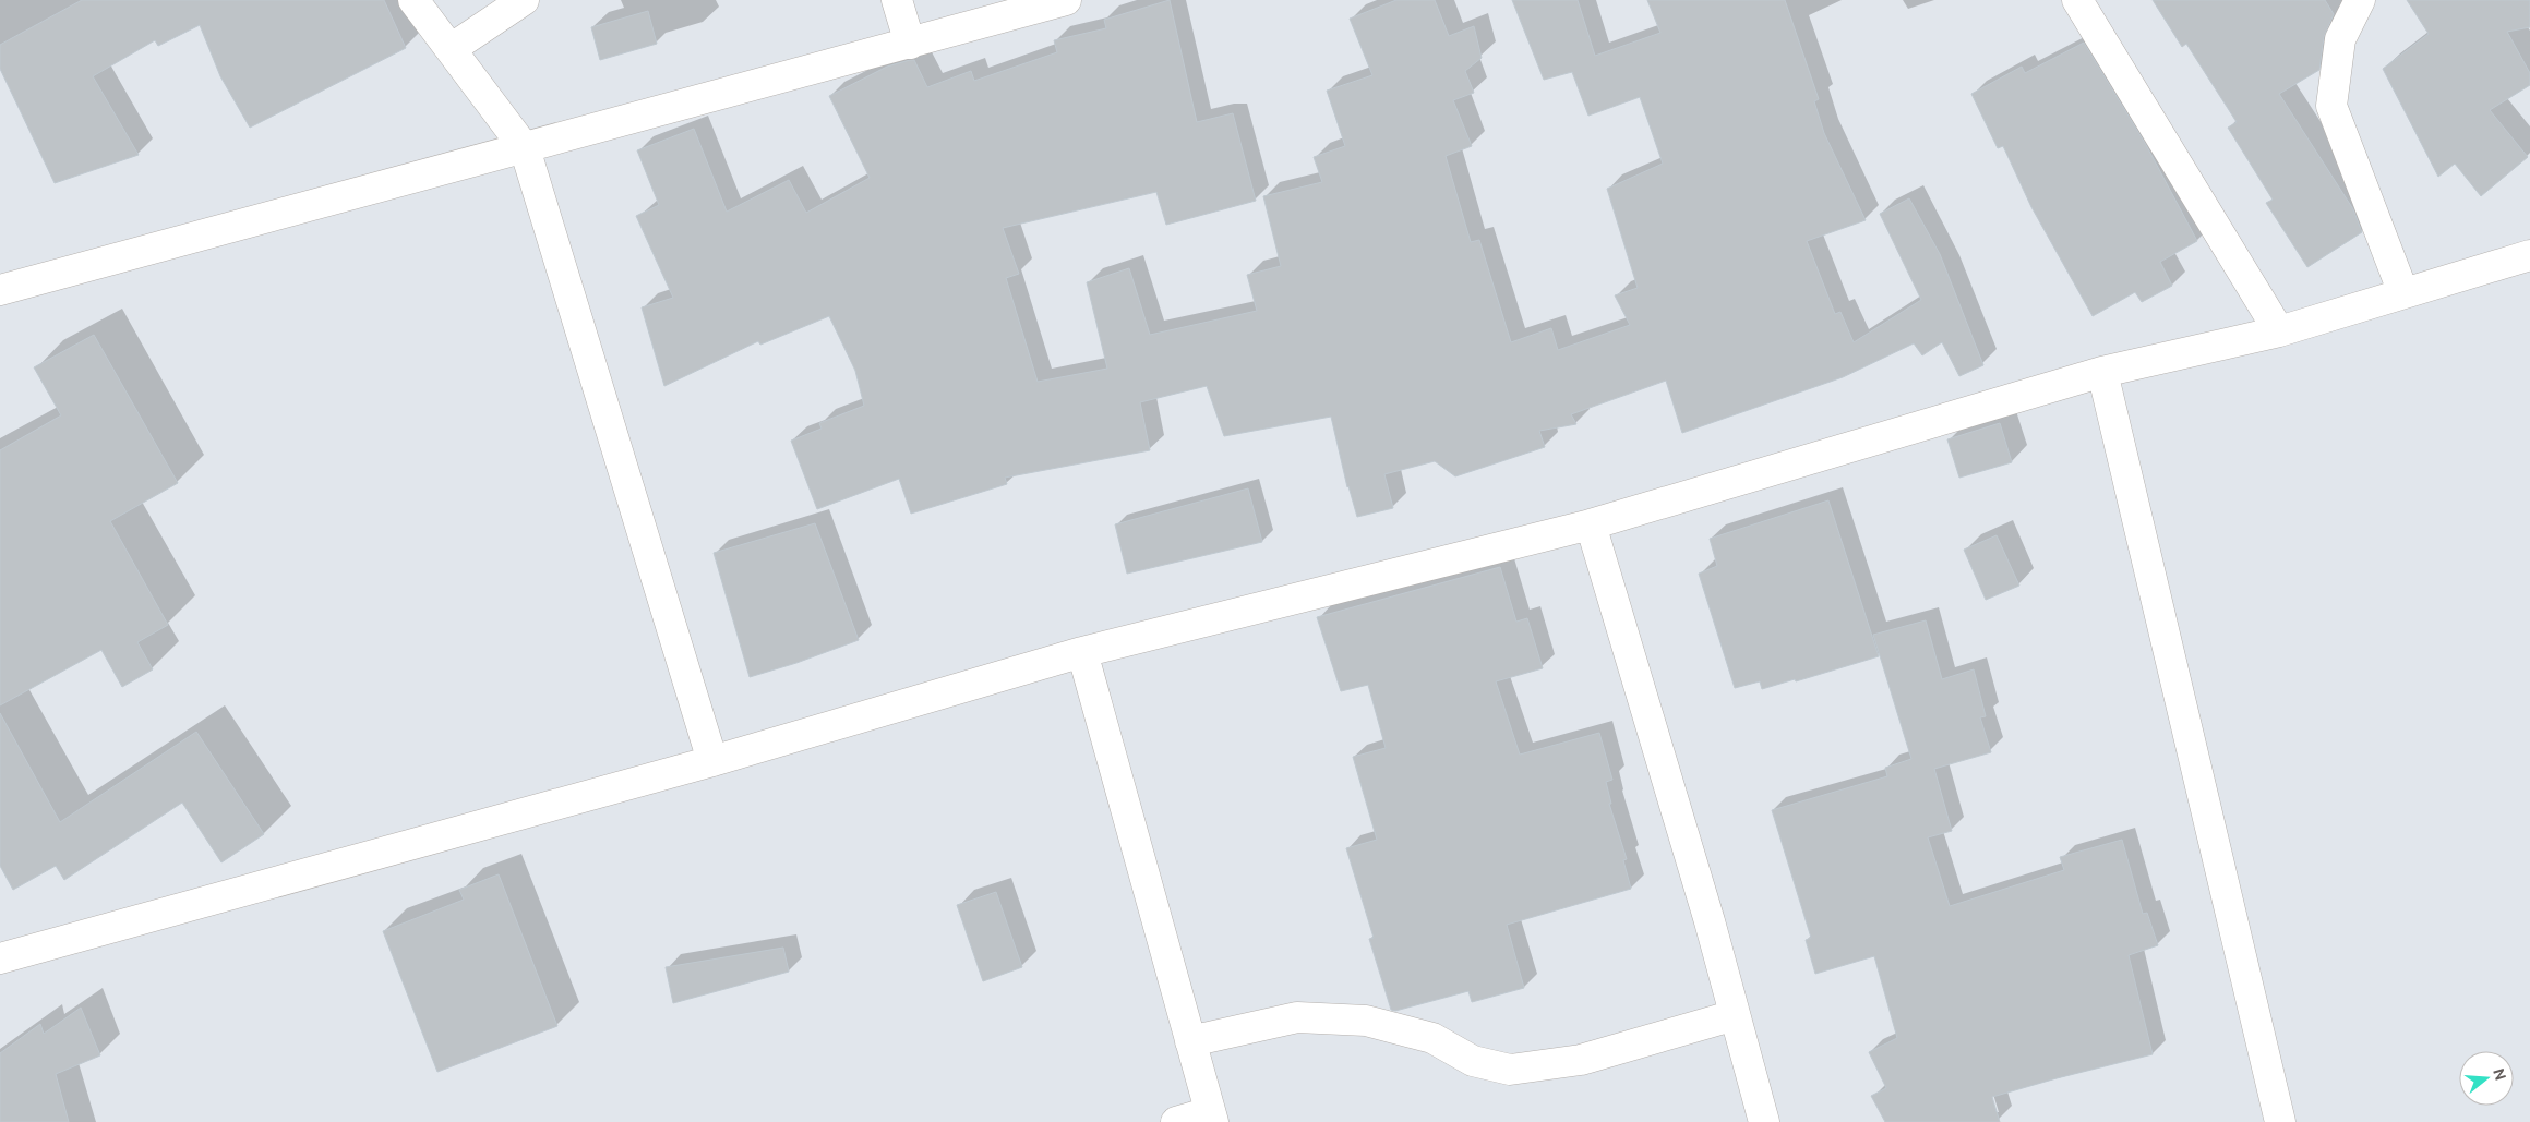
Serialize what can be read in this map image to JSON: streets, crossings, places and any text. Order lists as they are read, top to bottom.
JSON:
{
  "north": "right"
}
